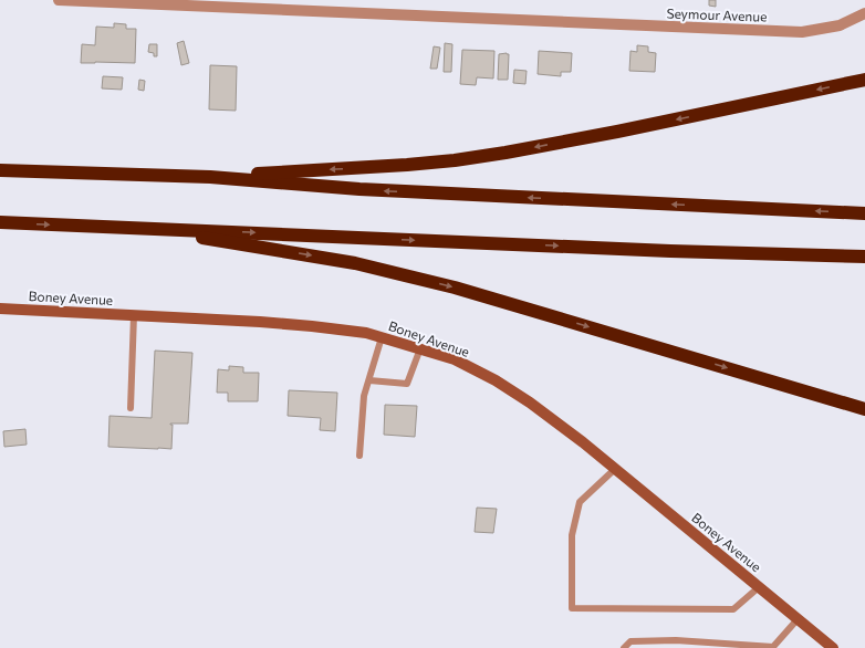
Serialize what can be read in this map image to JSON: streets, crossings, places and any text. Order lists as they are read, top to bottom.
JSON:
{
  "streets": {
    "street": ["Seymour Avenue", "Boney Avenue"]
  }
}
